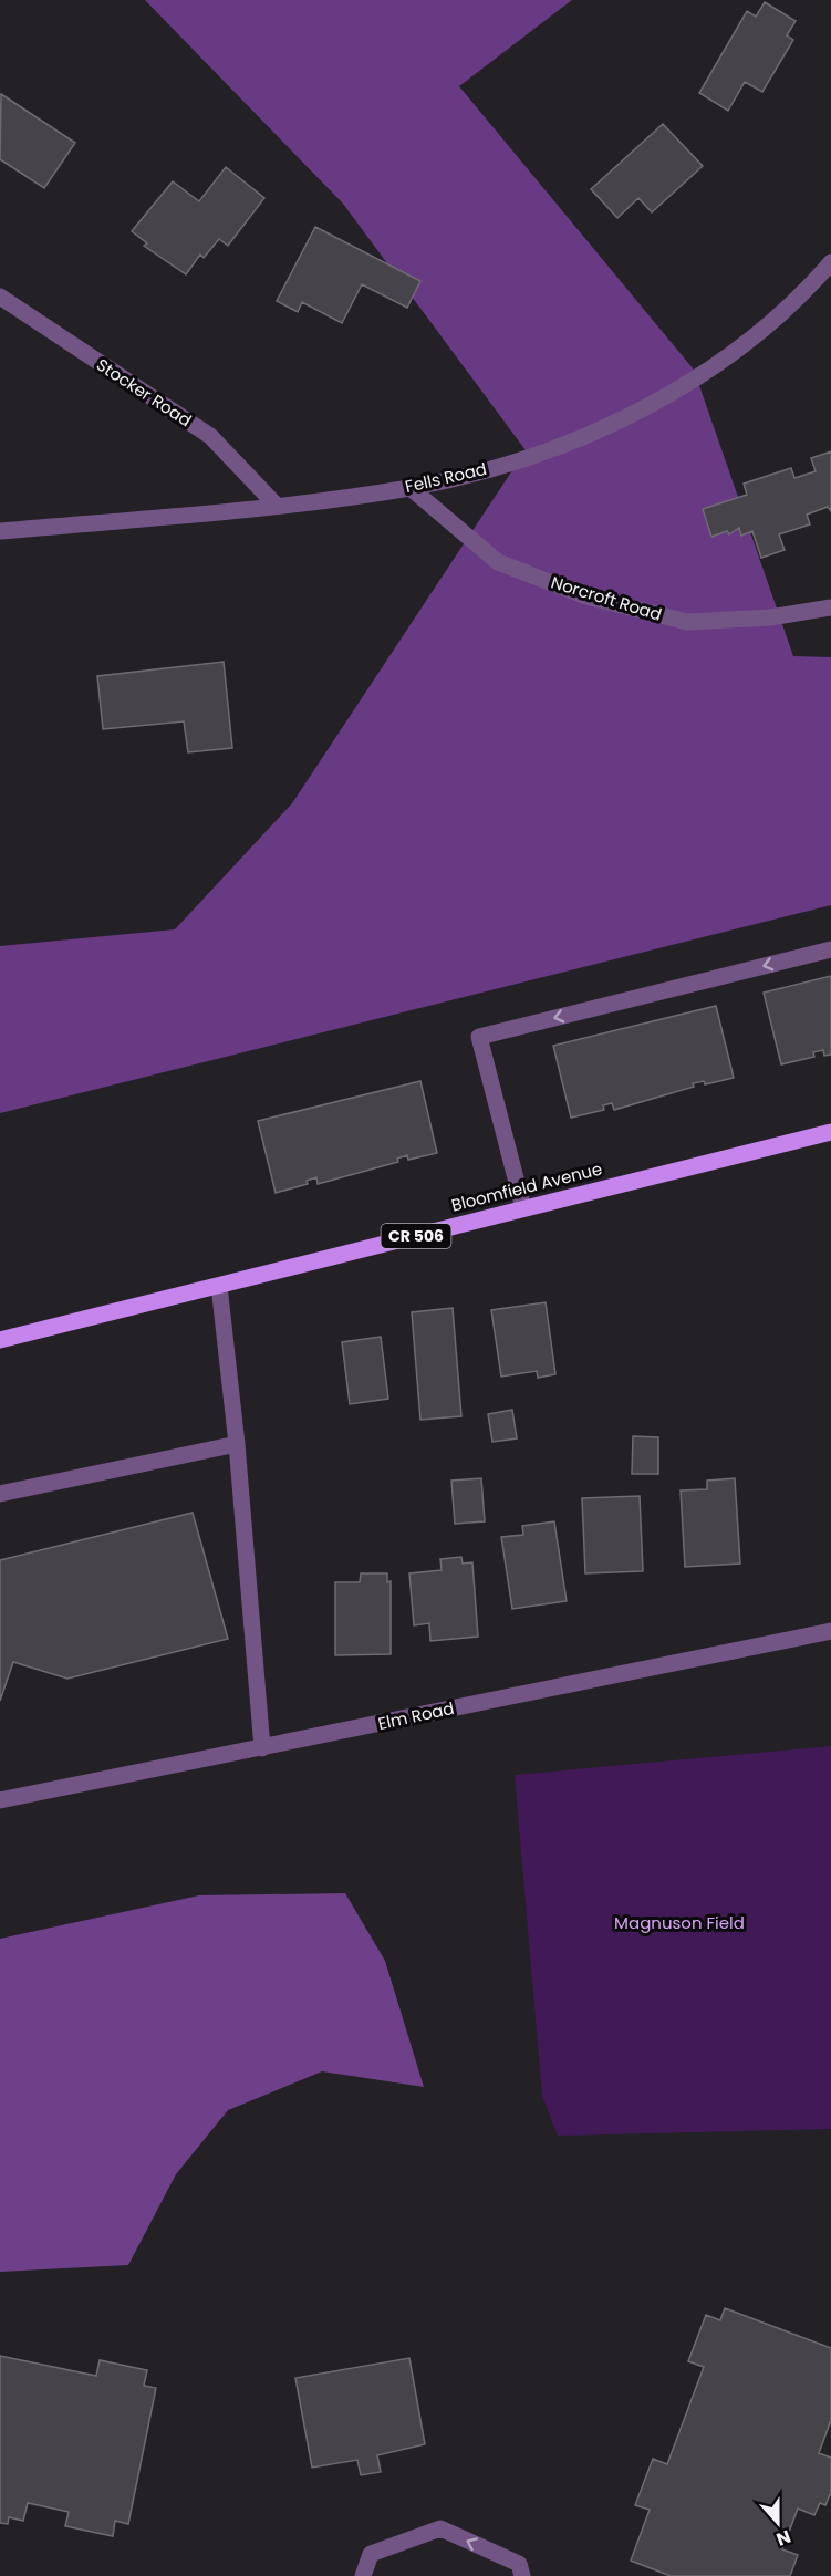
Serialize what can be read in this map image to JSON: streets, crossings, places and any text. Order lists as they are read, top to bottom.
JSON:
{
  "streets": {
    "main road": ["Bloomfield Avenue", "CR 506"],
    "street": [
      "Stocker Road",
      "Fells Road",
      "Norcroft Road",
      "Elm Road"
    ]
  },
  "crossings": [
    ["Stocker Road", "Fells Road"],
    ["Fells Road", "Norcroft Road"]
  ],
  "parks": ["Magnuson Field"],
  "north": "bottom"
}
